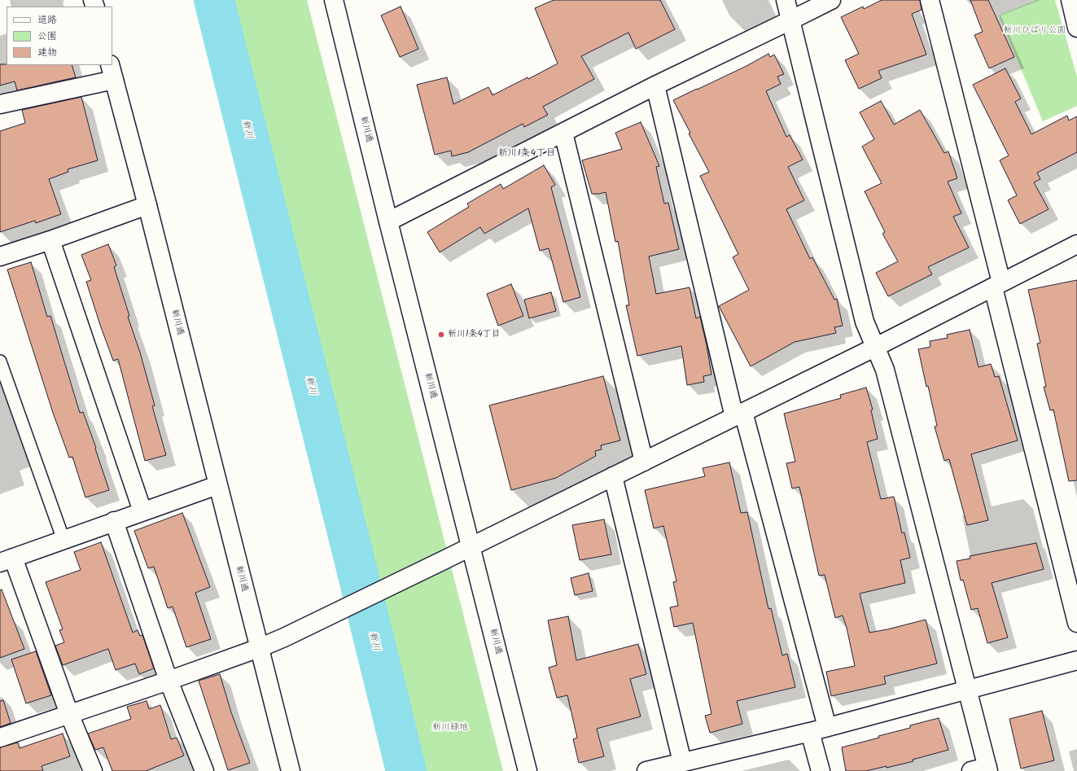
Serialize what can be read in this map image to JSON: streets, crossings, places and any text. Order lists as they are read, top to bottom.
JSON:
{
  "streets": {
    "street": ["新川通"]
  },
  "districts": ["新川1条4丁目"],
  "water": ["新川"],
  "parks": ["新川ひばり公園", "新川緑地"],
  "places": ["新川1条4丁目"],
  "legend": ["道路", "公園", "建物"]
}
